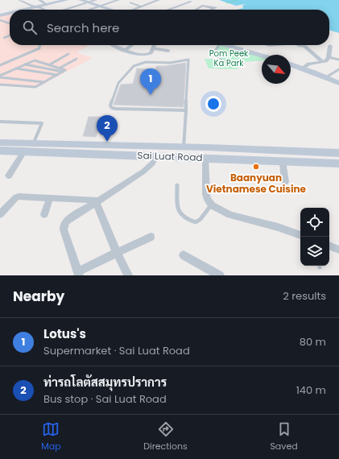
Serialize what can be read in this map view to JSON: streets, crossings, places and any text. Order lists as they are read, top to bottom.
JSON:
{
  "streets": {
    "main road": ["Sai Luat Road"]
  },
  "parks": ["Pom Peek Ka Park"],
  "places": ["Baanyuan Vietnamese Cuisine"],
  "north": "bottom right",
  "page": {
    "search": "Search here",
    "pins": ["1", "2"],
    "heading": ["Nearby", "2 results"],
    "list": [
      {
        "mark": "1",
        "name": "Lotus's",
        "note": "Supermarket · Sai Luat Road",
        "value": "80 m"
      },
      {
        "mark": "2",
        "name": "ท่ารถโลตัสสมุทรปราการ",
        "note": "Bus stop · Sai Luat Road",
        "value": "140 m"
      }
    ],
    "nav": ["Map", "Directions", "Saved"]
  }
}
